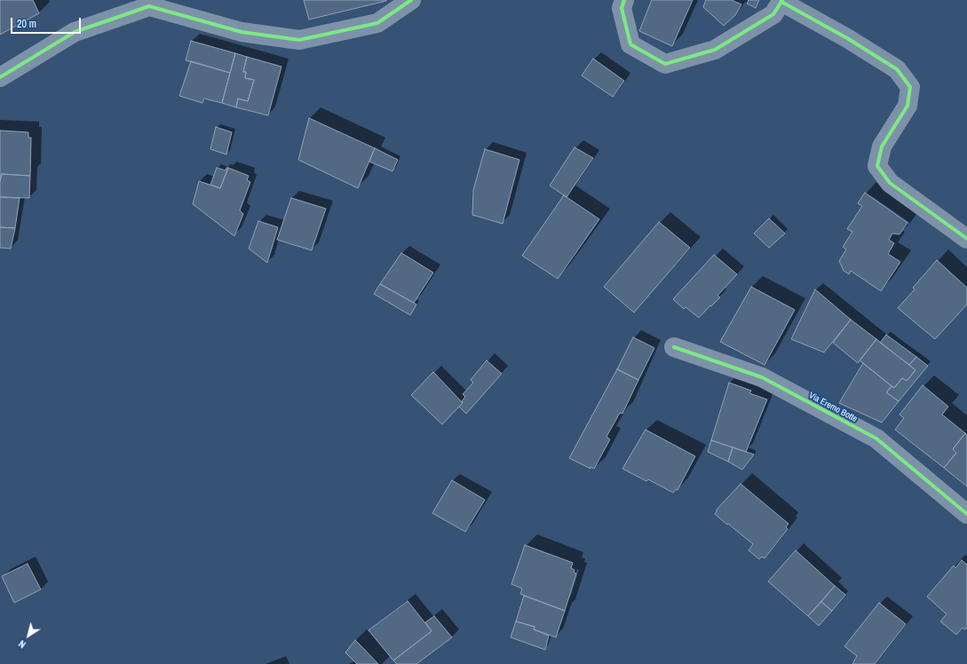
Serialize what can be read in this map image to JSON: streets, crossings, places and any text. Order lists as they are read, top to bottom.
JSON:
{
  "streets": {
    "street": ["Via Eremo Botte"]
  },
  "scale_bar": "20 m",
  "north": "bottom left"
}
